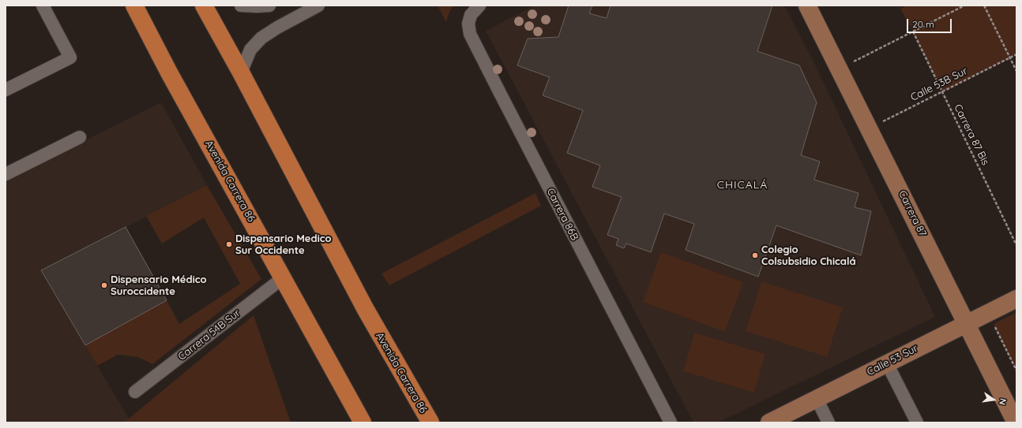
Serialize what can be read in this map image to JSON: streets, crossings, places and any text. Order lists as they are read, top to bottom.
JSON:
{
  "streets": {
    "main road": ["Avenida Carrera 86"],
    "street": [
      "Carrera 87",
      "Carrera 86B",
      "Carrera 54B Sur",
      "Calle 53 Sur"
    ],
    "path": ["Calle 53B Sur", "Carrera 87 Bis"]
  },
  "crossings": [
    ["Calle 53B Sur", "Carrera 87 Bis"],
    ["Calle 53B Sur", "Carrera 87"],
    ["Avenida Carrera 86", "Carrera 54B Sur"],
    ["Carrera 87", "Calle 53 Sur"]
  ],
  "districts": ["CHICALÁ"],
  "places": ["Dispensario Medico Sur Occidente", "Colegio Colsubsidio Chicalá", "Dispensario Médico Suroccidente"],
  "scale_bar": "20 m",
  "north": "right"
}
